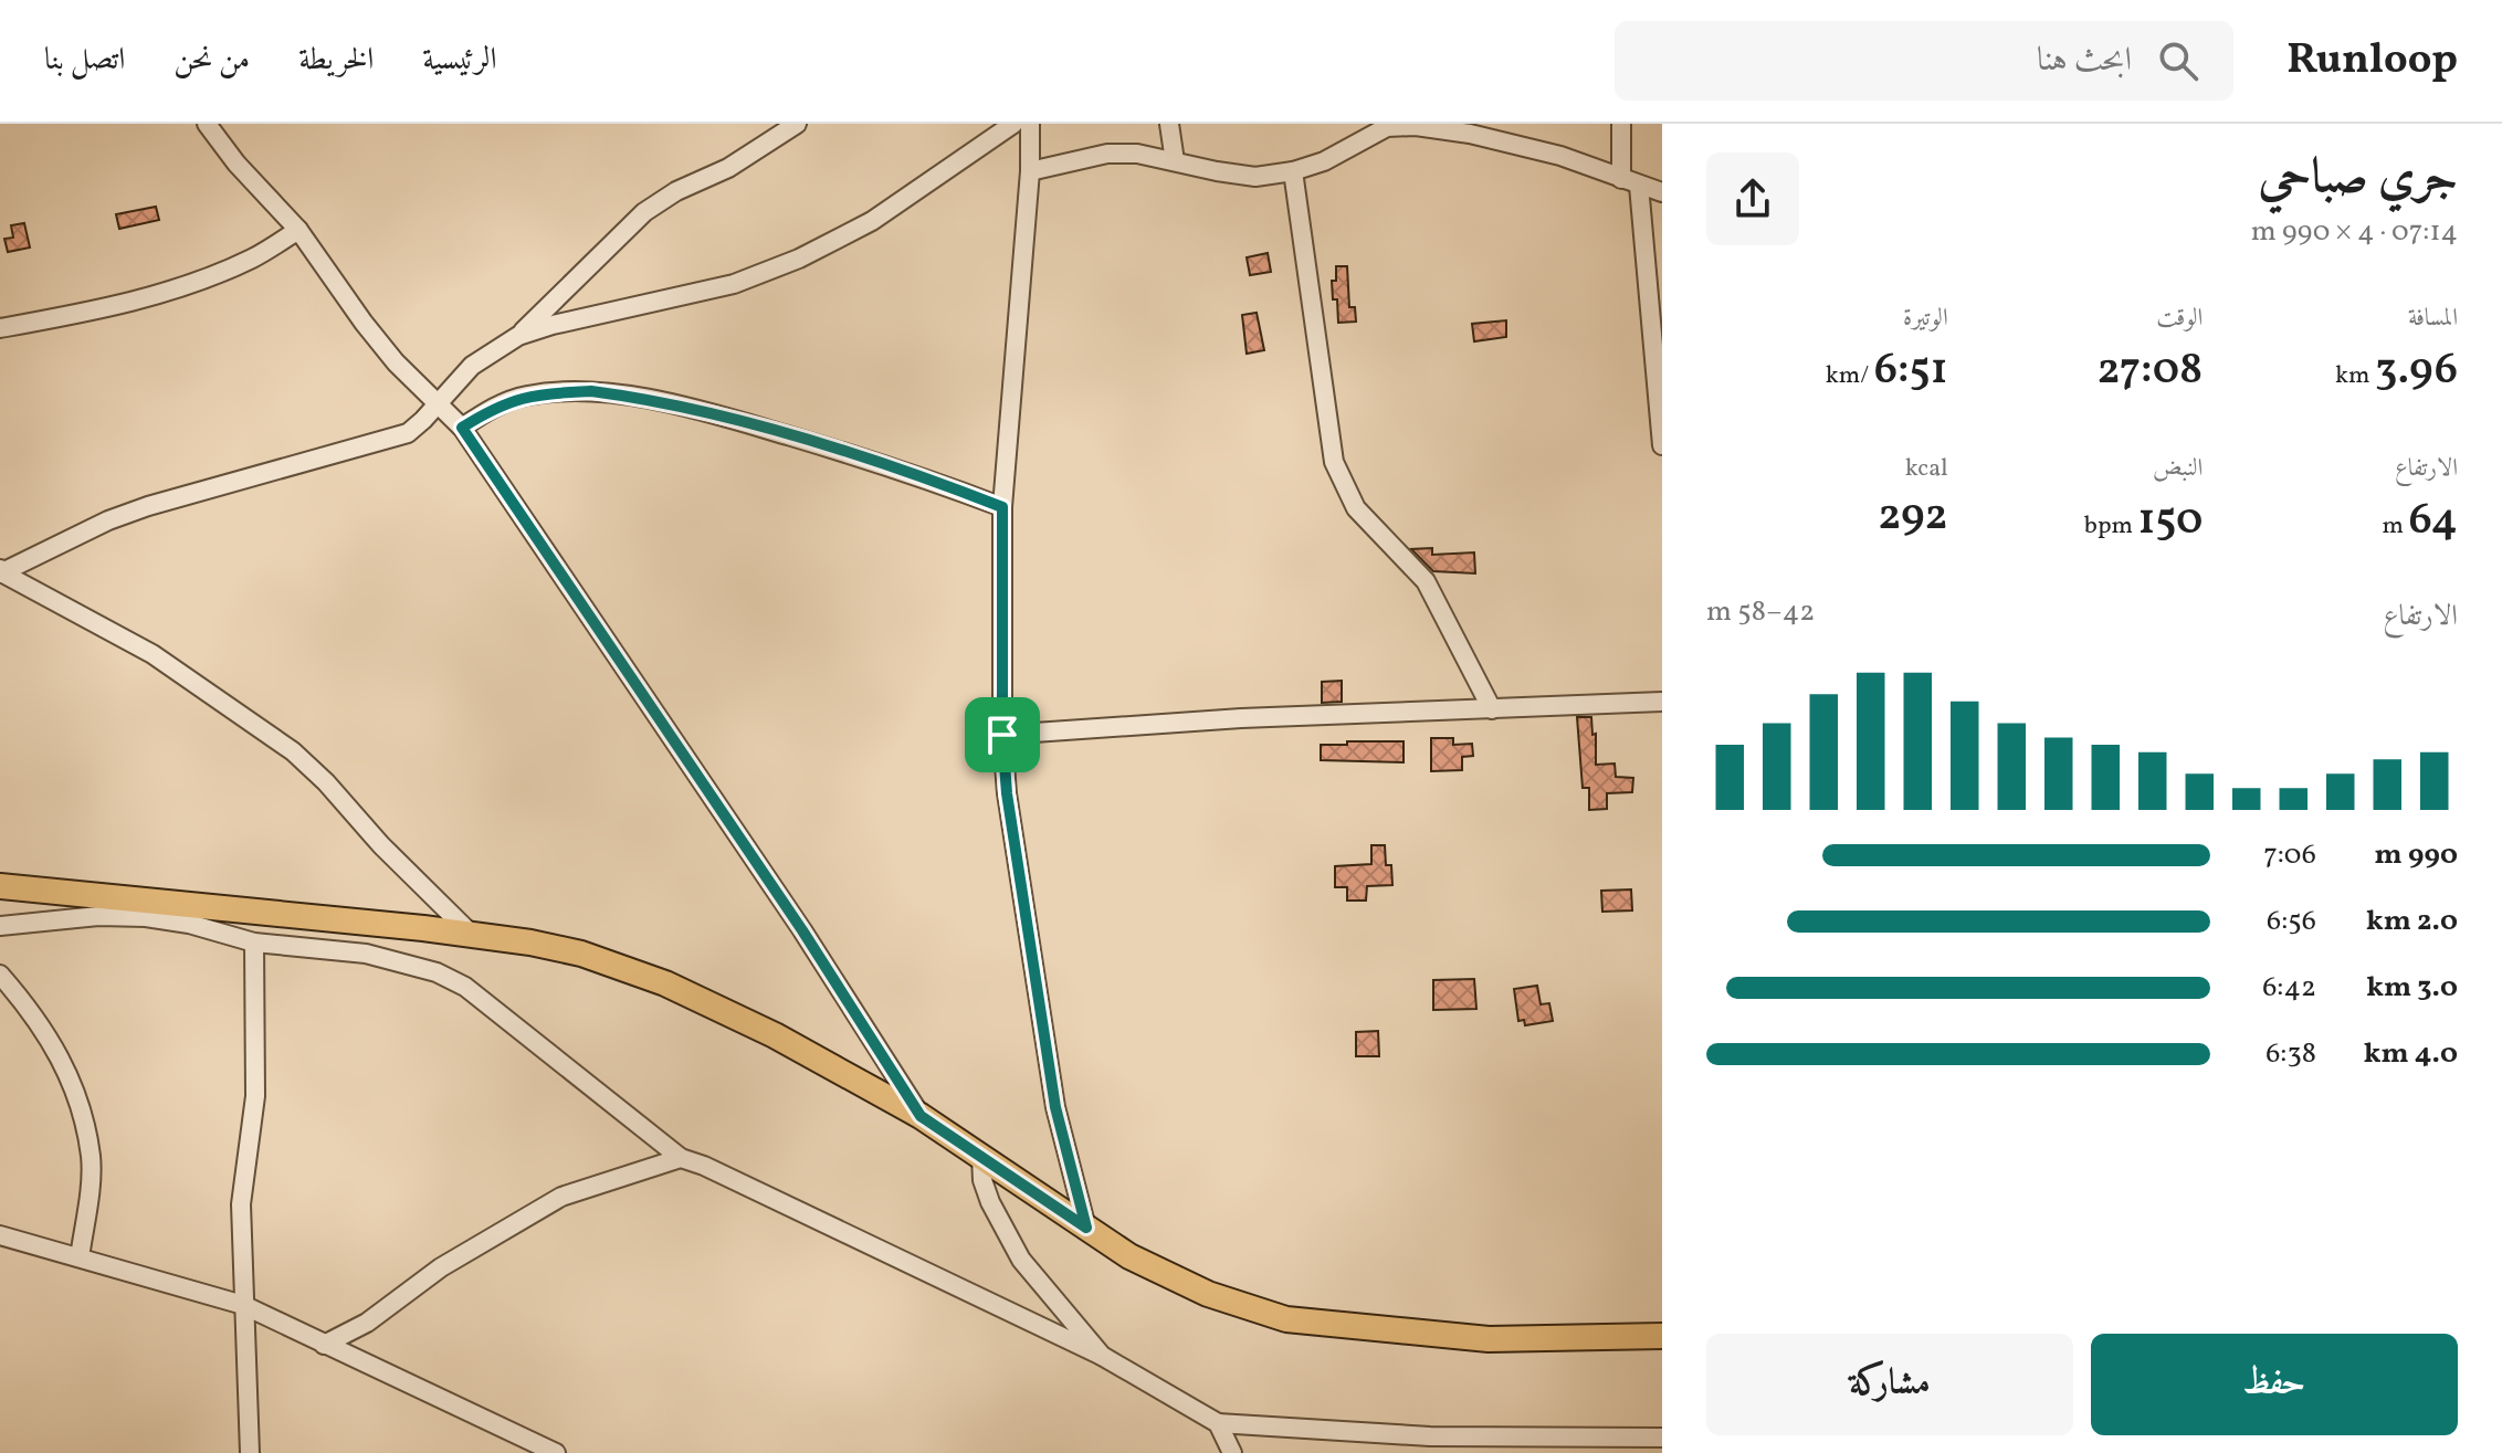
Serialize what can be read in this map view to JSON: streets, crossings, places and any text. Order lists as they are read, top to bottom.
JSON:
{
  "page": {
    "header": "Runloop",
    "search": "ابحث هنا",
    "nav": [
      "الرئيسية",
      "الخريطة",
      "من نحن",
      "اتصل بنا"
    ],
    "heading": ["جري صباحي", "07:14 · 4 × 990 m"],
    "stats": [
      ["المسافة", "3.96 km"],
      ["الوقت", "27:08"],
      ["الوتيرة", "6:51 /km"],
      ["الارتفاع", "64 m"],
      ["النبض", "150 bpm"],
      ["kcal", "292"]
    ],
    "chart": ["الارتفاع", "42–58 m"],
    "list": [
      {
        "name": "990 m",
        "note": "7:06"
      },
      {
        "name": "2.0 km",
        "note": "6:56"
      },
      {
        "name": "3.0 km",
        "note": "6:42"
      },
      {
        "name": "4.0 km",
        "note": "6:38"
      }
    ],
    "buttons": ["حفظ", "مشاركة"]
  }
}
